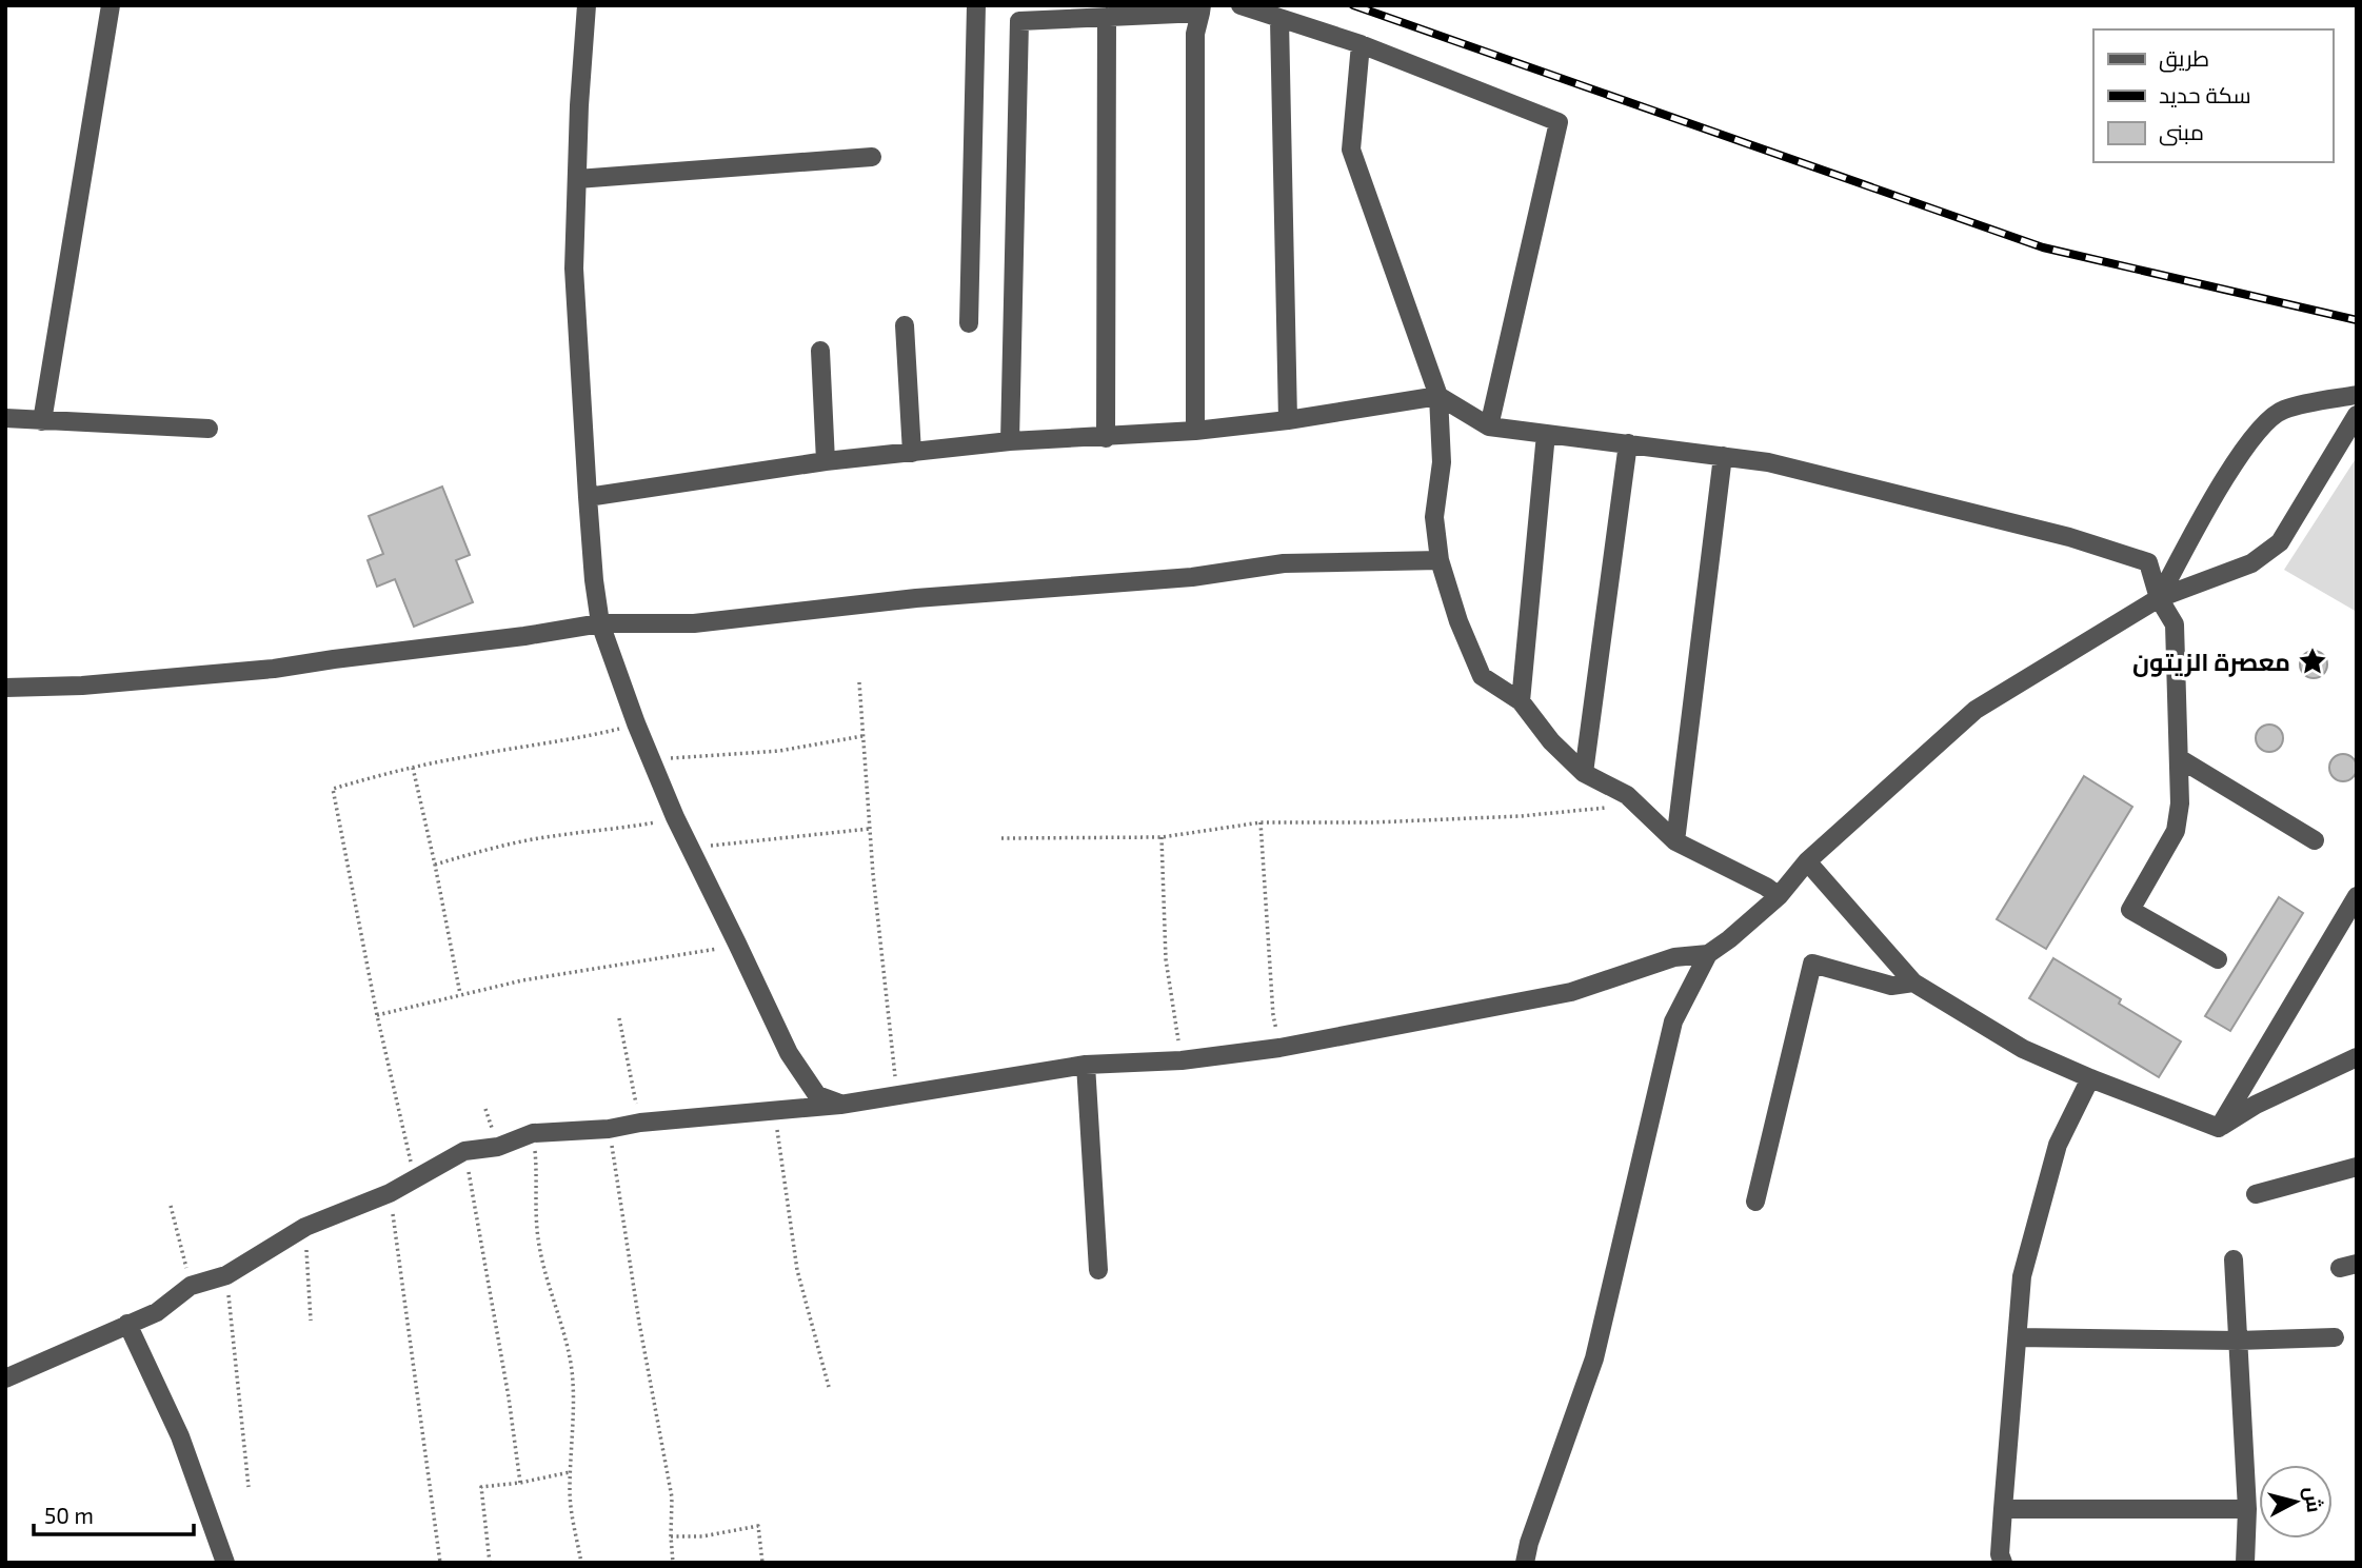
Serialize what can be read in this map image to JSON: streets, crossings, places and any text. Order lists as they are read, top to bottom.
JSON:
{
  "places": {
    "place": ["معصرة الزيتون"]
  },
  "legend": ["طريق", "سكة حديد", "مبنى"],
  "scale_bar": "50 m",
  "north": "right"
}
